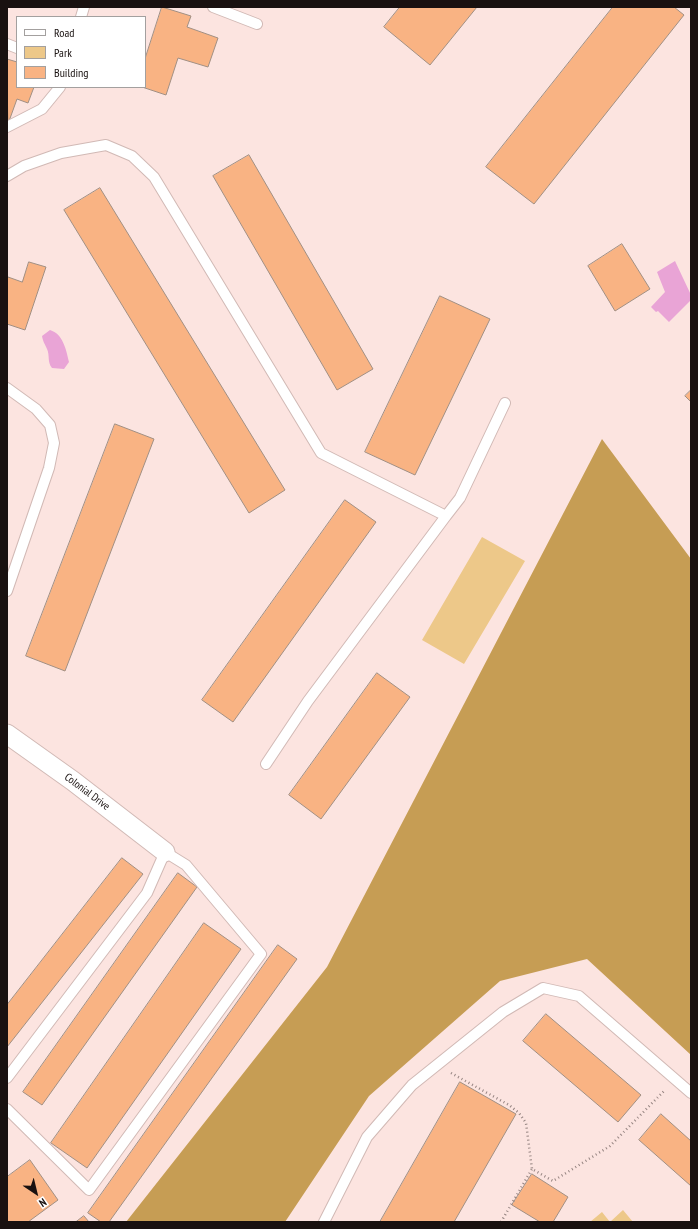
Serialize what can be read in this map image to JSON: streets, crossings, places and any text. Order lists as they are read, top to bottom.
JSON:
{
  "streets": {
    "street": ["Colonial Drive"]
  },
  "legend": ["Road", "Park", "Building"],
  "north": "bottom right"
}
